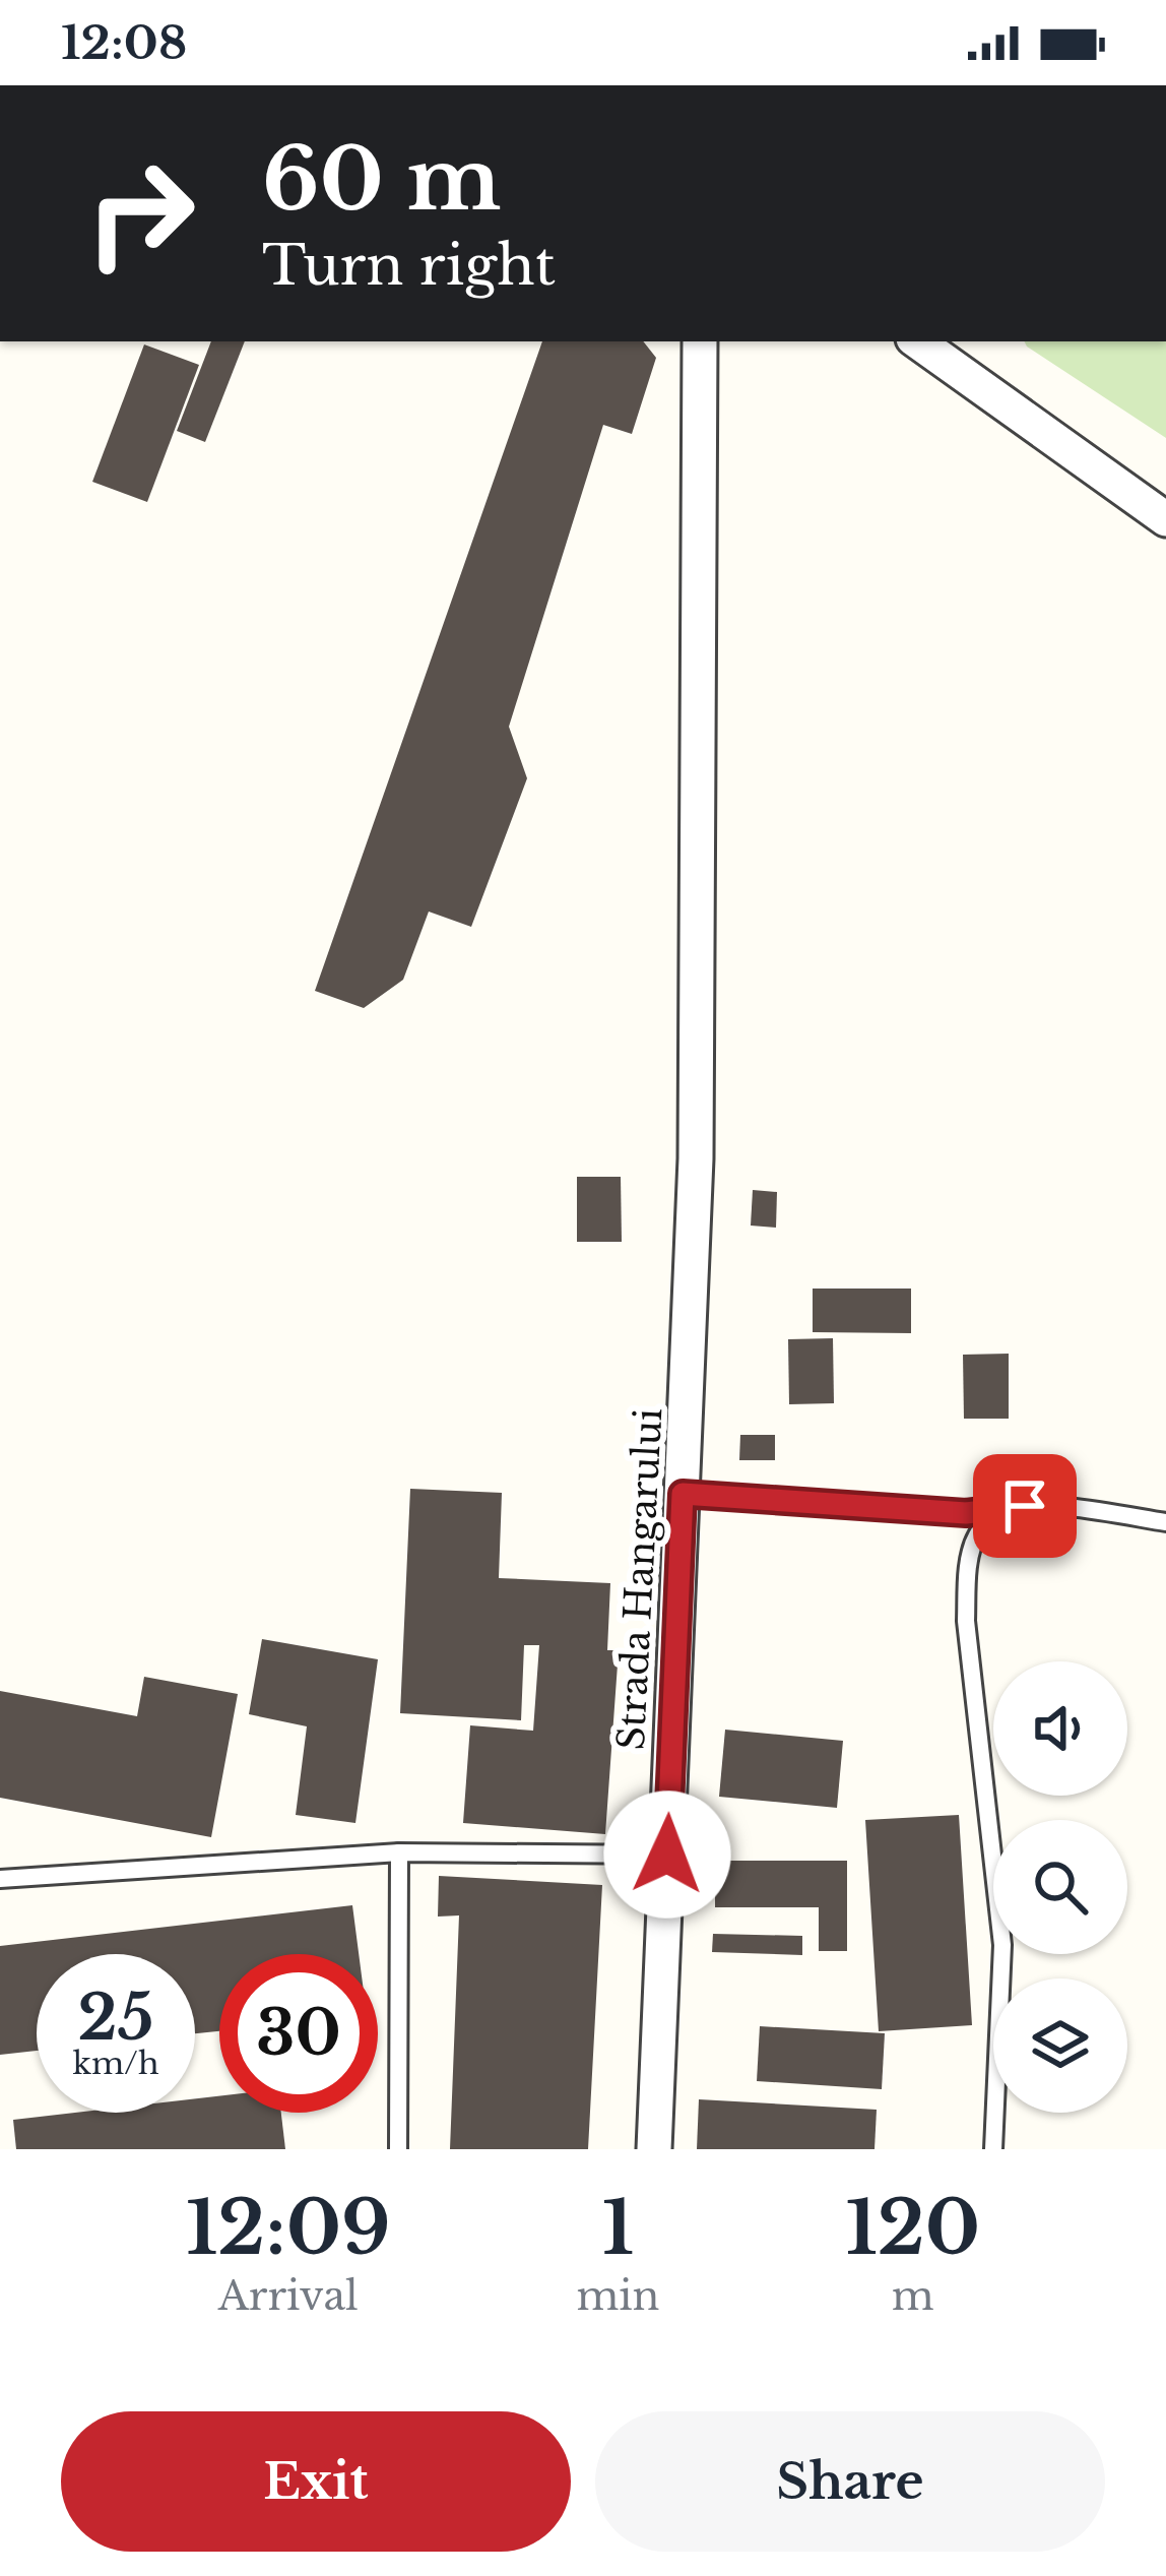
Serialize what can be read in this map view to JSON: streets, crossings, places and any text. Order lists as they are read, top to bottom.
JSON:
{
  "streets": {
    "street": ["Strada Hangarului"]
  },
  "page": {
    "status": "12:08",
    "turn": ["60 m", "Turn right"],
    "speed": "25 km/h",
    "limit": "30",
    "eta": [
      "12:09",
      "Arrival",
      "1",
      "min",
      "120",
      "m"
    ],
    "buttons": ["Exit", "Share"]
  }
}
